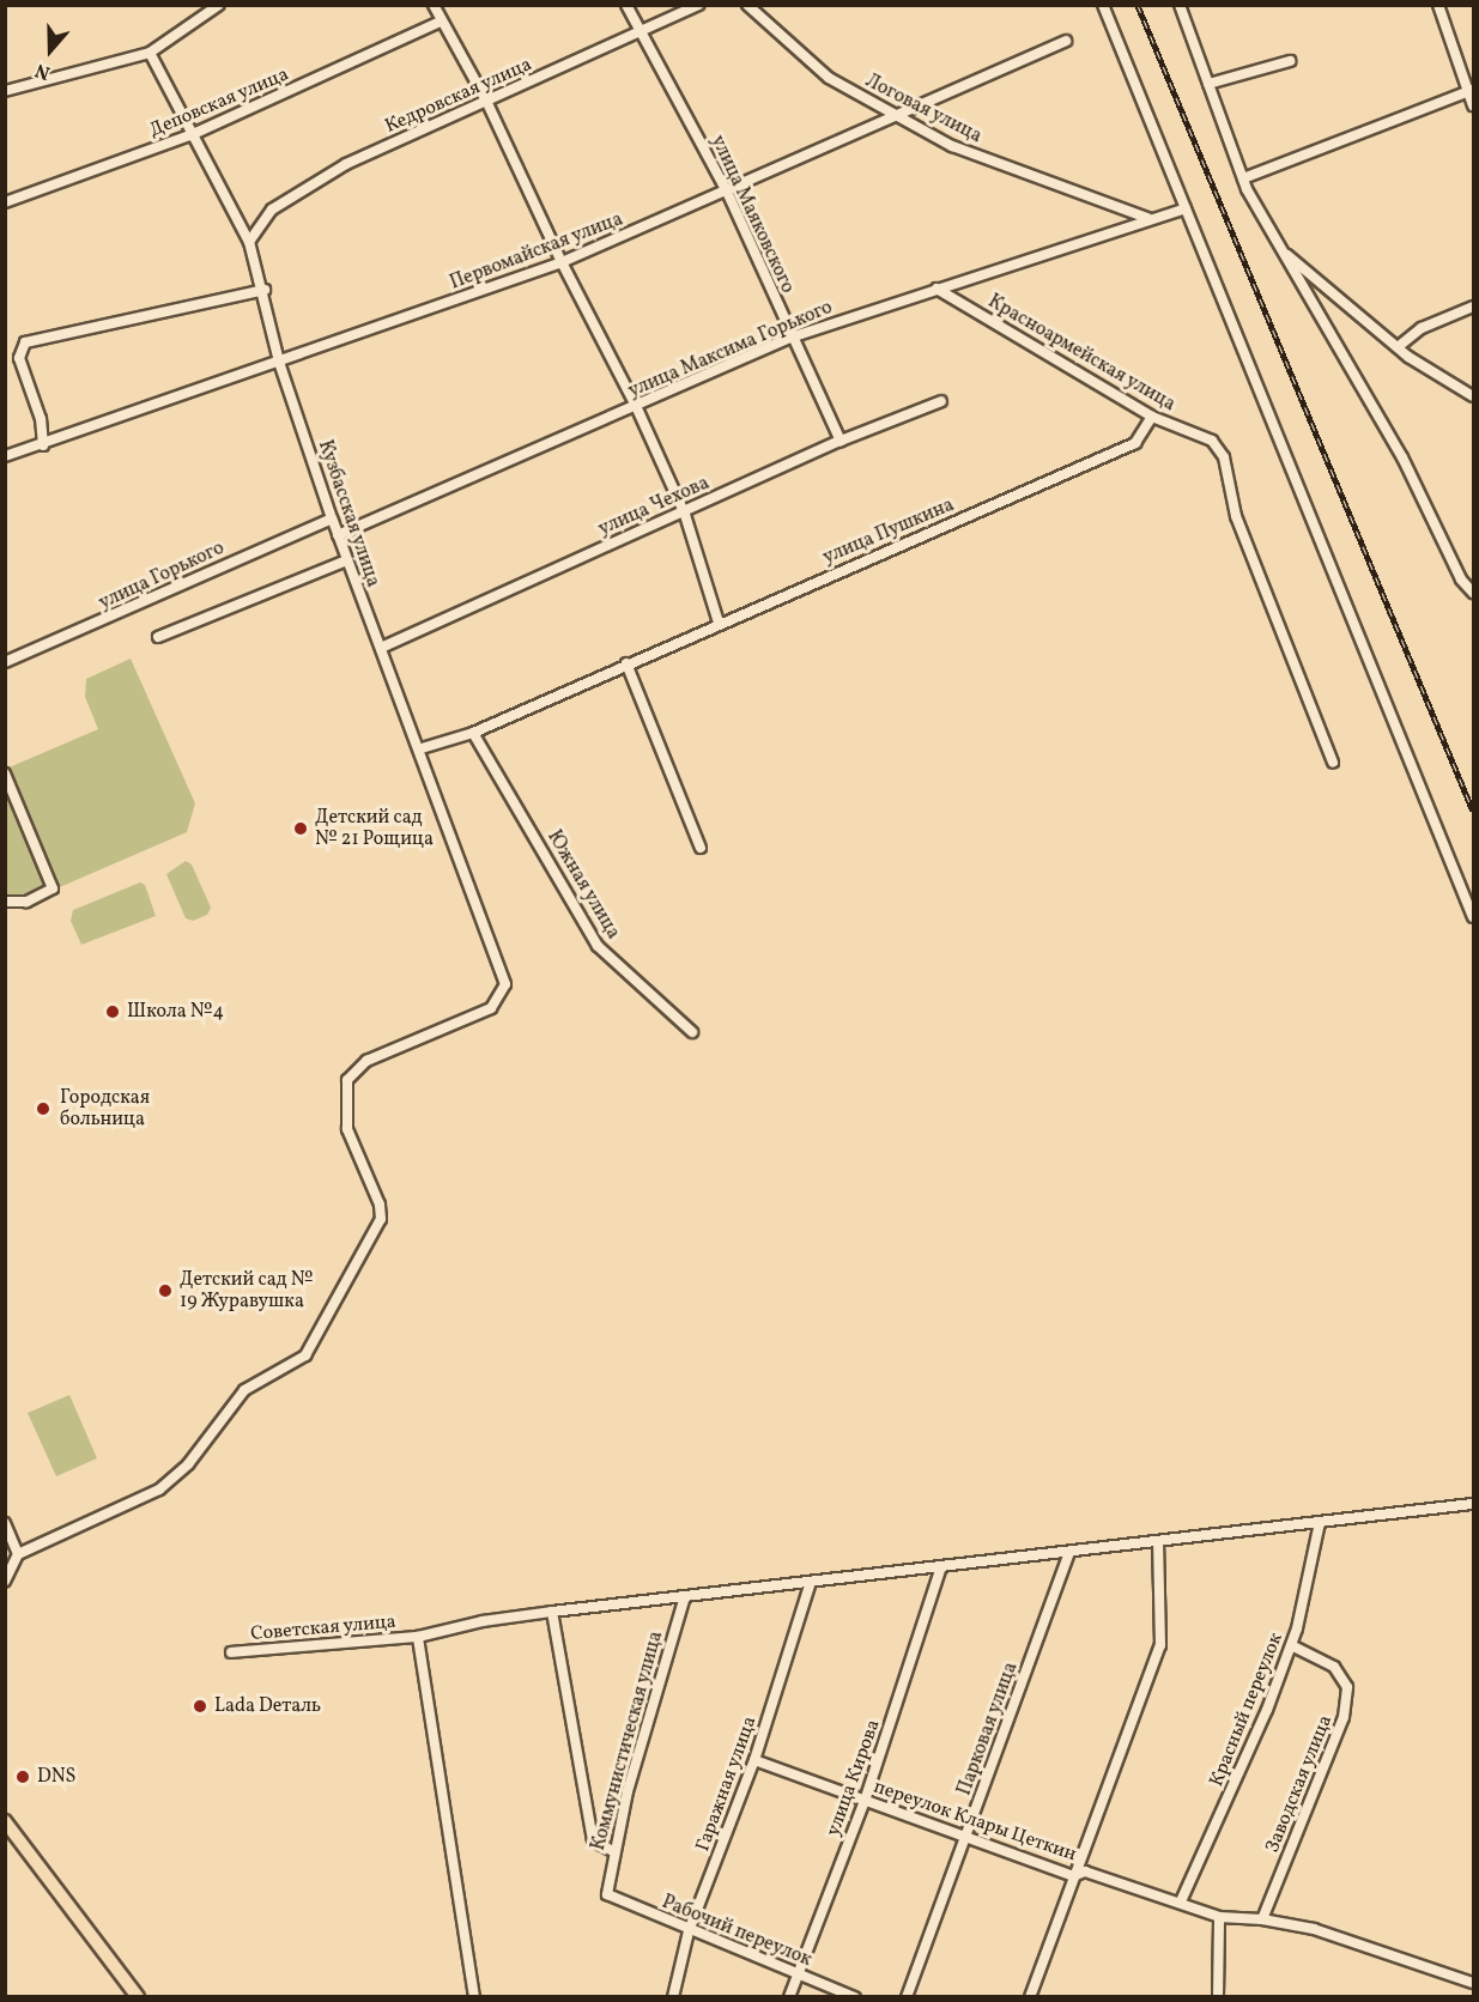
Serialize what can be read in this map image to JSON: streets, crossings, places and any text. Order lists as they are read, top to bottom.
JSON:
{
  "streets": {
    "street": [
      "Кедровская улица",
      "Деповская улица",
      "Логовая улица",
      "улица Маяковского",
      "Первомайская улица",
      "улица Максима Горького",
      "Красноармейская улица",
      "улица Чехова",
      "Кузбасская улица",
      "улица Пушкина",
      "улица Горького",
      "Южная улица",
      "Советская улица",
      "Красный переулок",
      "Парковая улица",
      "Коммунистическая улица",
      "улица Кирова",
      "Гаражная улица",
      "Заводская улица",
      "переулок Клары Цеткин",
      "Рабочий переулок"
    ]
  },
  "crossings": [
    ["Кедровская улица", "улица Маяковского"],
    ["Кедровская улица", "Кузбасская улица"],
    ["Деповская улица", "Кузбасская улица"],
    ["Логовая улица", "Первомайская улица"],
    ["Логовая улица", "улица Максима Горького"],
    ["улица Маяковского", "Первомайская улица"],
    ["улица Маяковского", "улица Максима Горького"],
    ["улица Маяковского", "улица Чехова"],
    ["Первомайская улица", "Кузбасская улица"],
    ["улица Максима Горького", "Красноармейская улица"],
    ["улица Максима Горького", "Кузбасская улица"],
    ["Красноармейская улица", "улица Пушкина"],
    ["улица Чехова", "Кузбасская улица"],
    ["Кузбасская улица", "улица Пушкина"],
    ["Кузбасская улица", "улица Горького"],
    ["улица Пушкина", "Южная улица"],
    ["Советская улица", "Красный переулок"],
    ["Советская улица", "Парковая улица"],
    ["Советская улица", "Коммунистическая улица"],
    ["Советская улица", "улица Кирова"],
    ["Советская улица", "Гаражная улица"],
    ["Красный переулок", "Заводская улица"],
    ["Красный переулок", "переулок Клары Цеткин"],
    ["Парковая улица", "переулок Клары Цеткин"],
    ["Коммунистическая улица", "Рабочий переулок"],
    ["улица Кирова", "переулок Клары Цеткин"],
    ["улица Кирова", "Рабочий переулок"],
    ["Гаражная улица", "переулок Клары Цеткин"],
    ["Гаражная улица", "Рабочий переулок"],
    ["Заводская улица", "переулок Клары Цеткин"]
  ],
  "places": [
    "Детский сад № 21 Рощица",
    "Школа №4",
    "Городская больница",
    "Детский сад № 19 Журавушка",
    "Lada Dеталь",
    "DNS"
  ],
  "north": "bottom"
}
